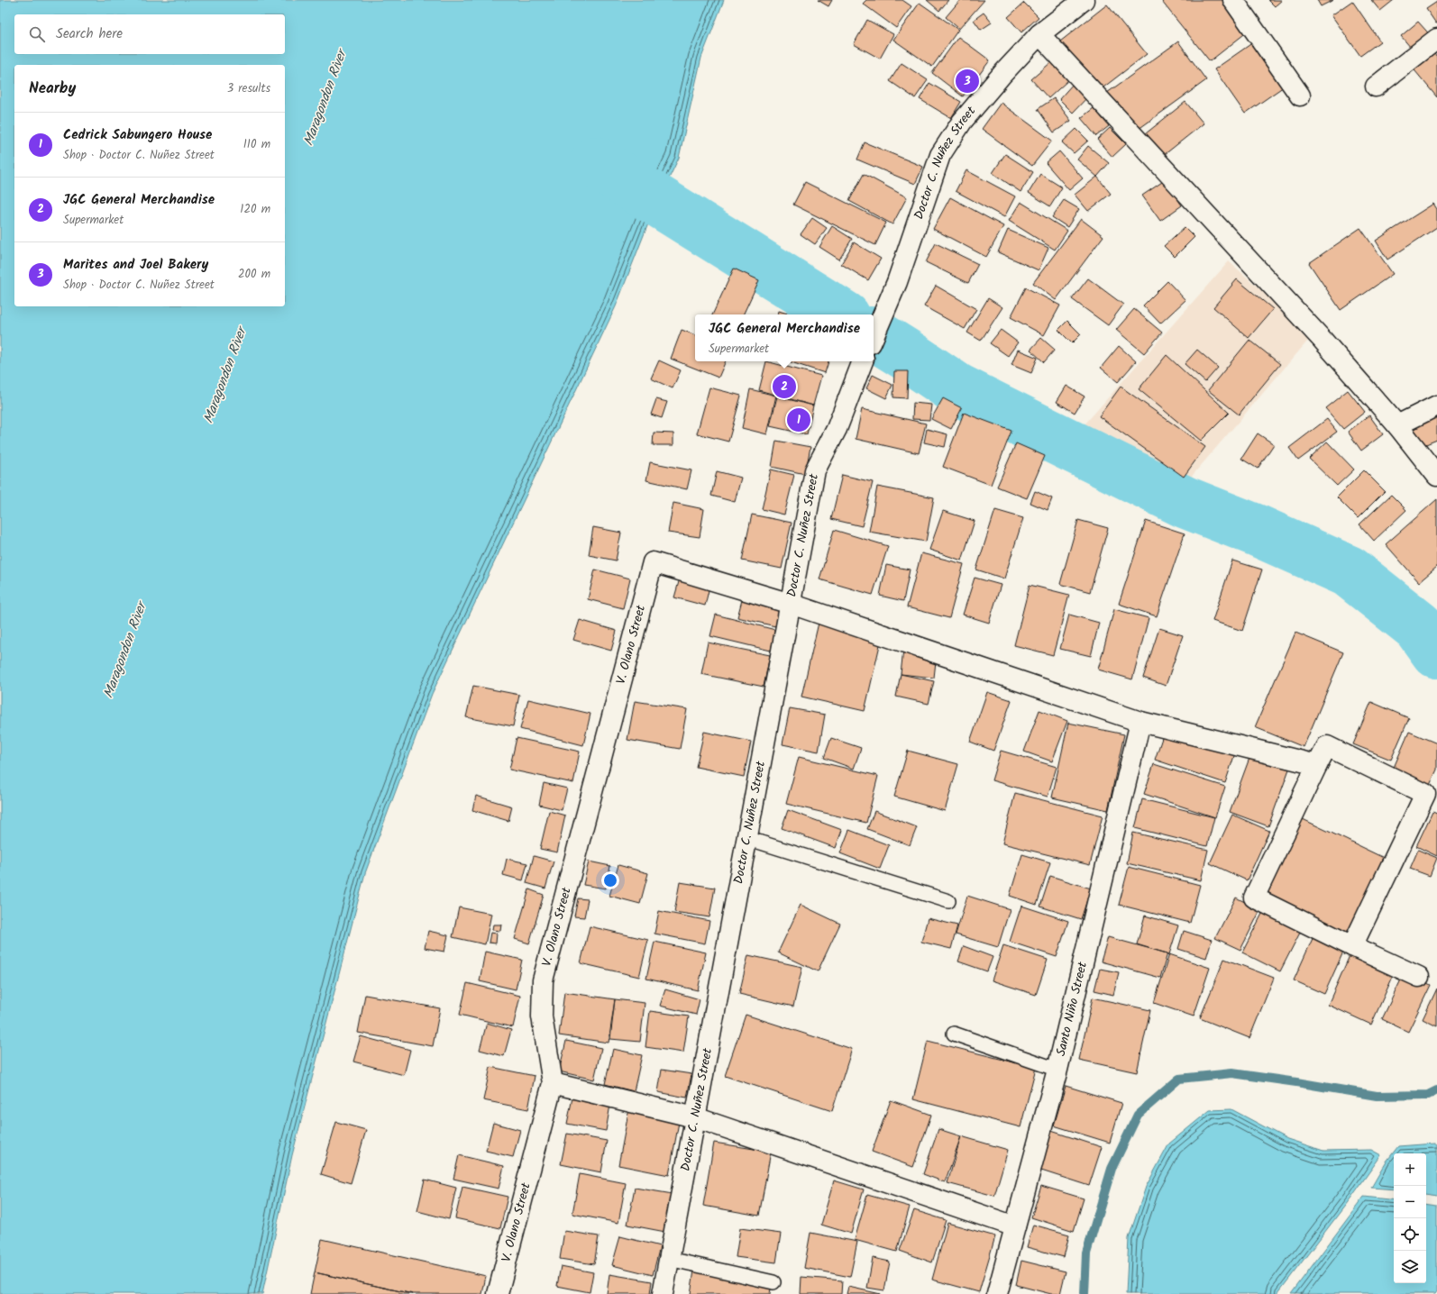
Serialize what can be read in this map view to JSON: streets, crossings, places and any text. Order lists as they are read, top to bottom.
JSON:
{
  "streets": {
    "street": ["Doctor C. Nuñez Street", "V. Olano Street", "Santo Niño Street"]
  },
  "crossings": [
    ["Doctor C. Nuñez Street", "V. Olano Street"]
  ],
  "water": ["Maragondon River"],
  "page": {
    "search": "Search here",
    "heading": ["Nearby", "3 results"],
    "pins": ["3", "2", "1"],
    "list": [
      {
        "mark": "1",
        "name": "Cedrick Sabungero House",
        "note": "Shop · Doctor C. Nuñez Street",
        "value": "110 m"
      },
      {
        "mark": "2",
        "name": "JGC General Merchandise",
        "note": "Supermarket",
        "value": "120 m"
      },
      {
        "mark": "3",
        "name": "Marites and Joel Bakery",
        "note": "Shop · Doctor C. Nuñez Street",
        "value": "200 m"
      }
    ],
    "popup": ["JGC General Merchandise", "Supermarket"],
    "map_buttons": ["+", "−"]
  }
}
